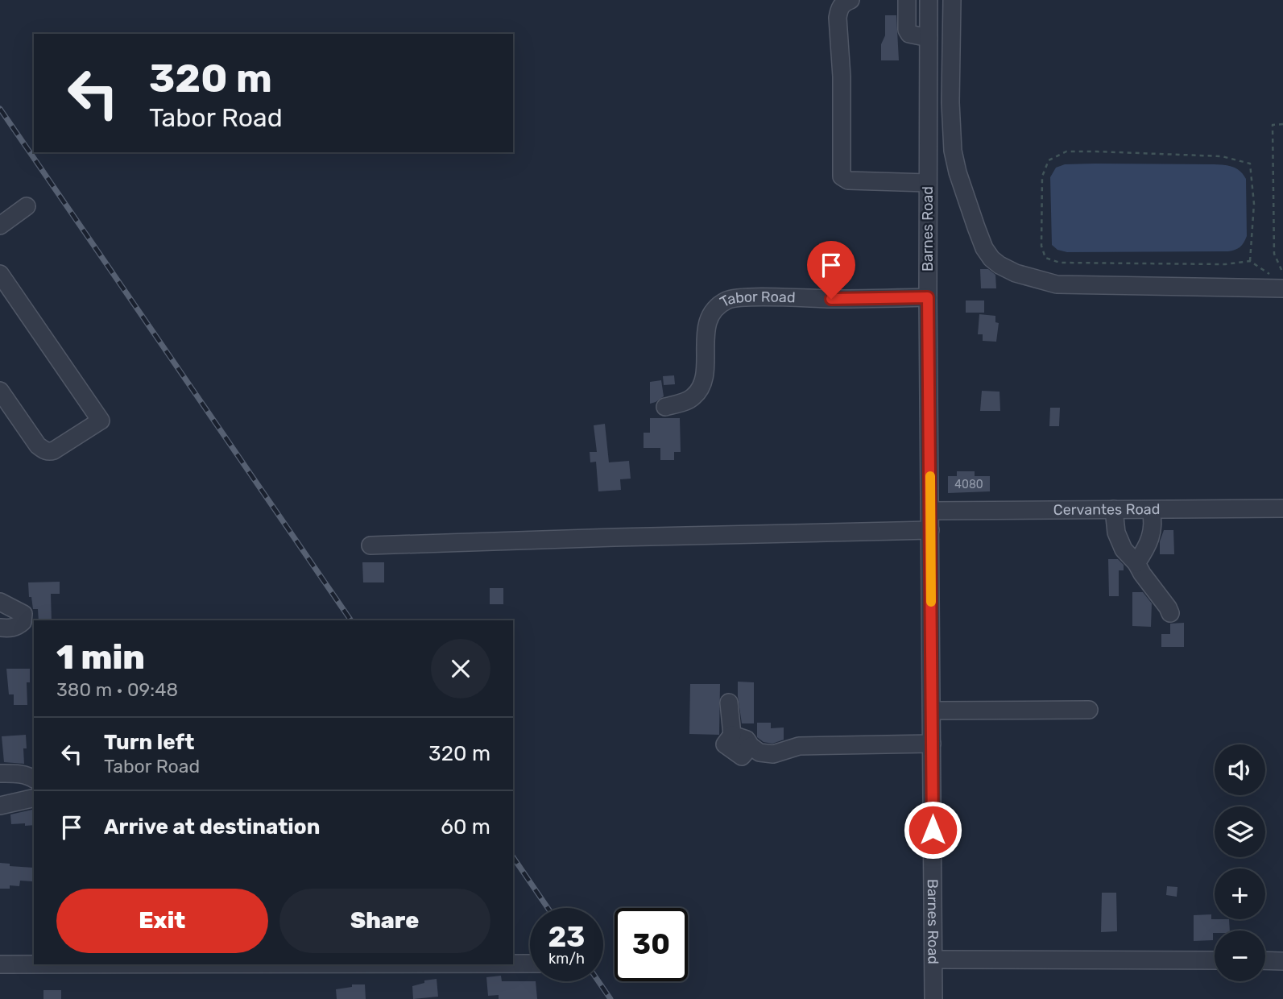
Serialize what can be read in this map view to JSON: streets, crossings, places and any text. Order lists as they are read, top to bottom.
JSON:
{
  "streets": {
    "street": ["Barnes Road", "Tabor Road", "Cervantes Road"]
  },
  "crossings": [
    ["Barnes Road", "Tabor Road"],
    ["Barnes Road", "Cervantes Road"]
  ],
  "house_numbers": ["4080"],
  "page": {
    "turn": ["320 m", "Tabor Road"],
    "heading": ["1 min", "380 m · 09:48"],
    "list": [
      {
        "name": "Turn left",
        "note": "Tabor Road",
        "value": "320 m"
      },
      {
        "name": "Arrive at destination",
        "value": "60 m"
      }
    ],
    "map_buttons": ["+", "−"],
    "buttons": ["Exit", "Share"],
    "speed": "23 km/h",
    "limit": "30"
  }
}
